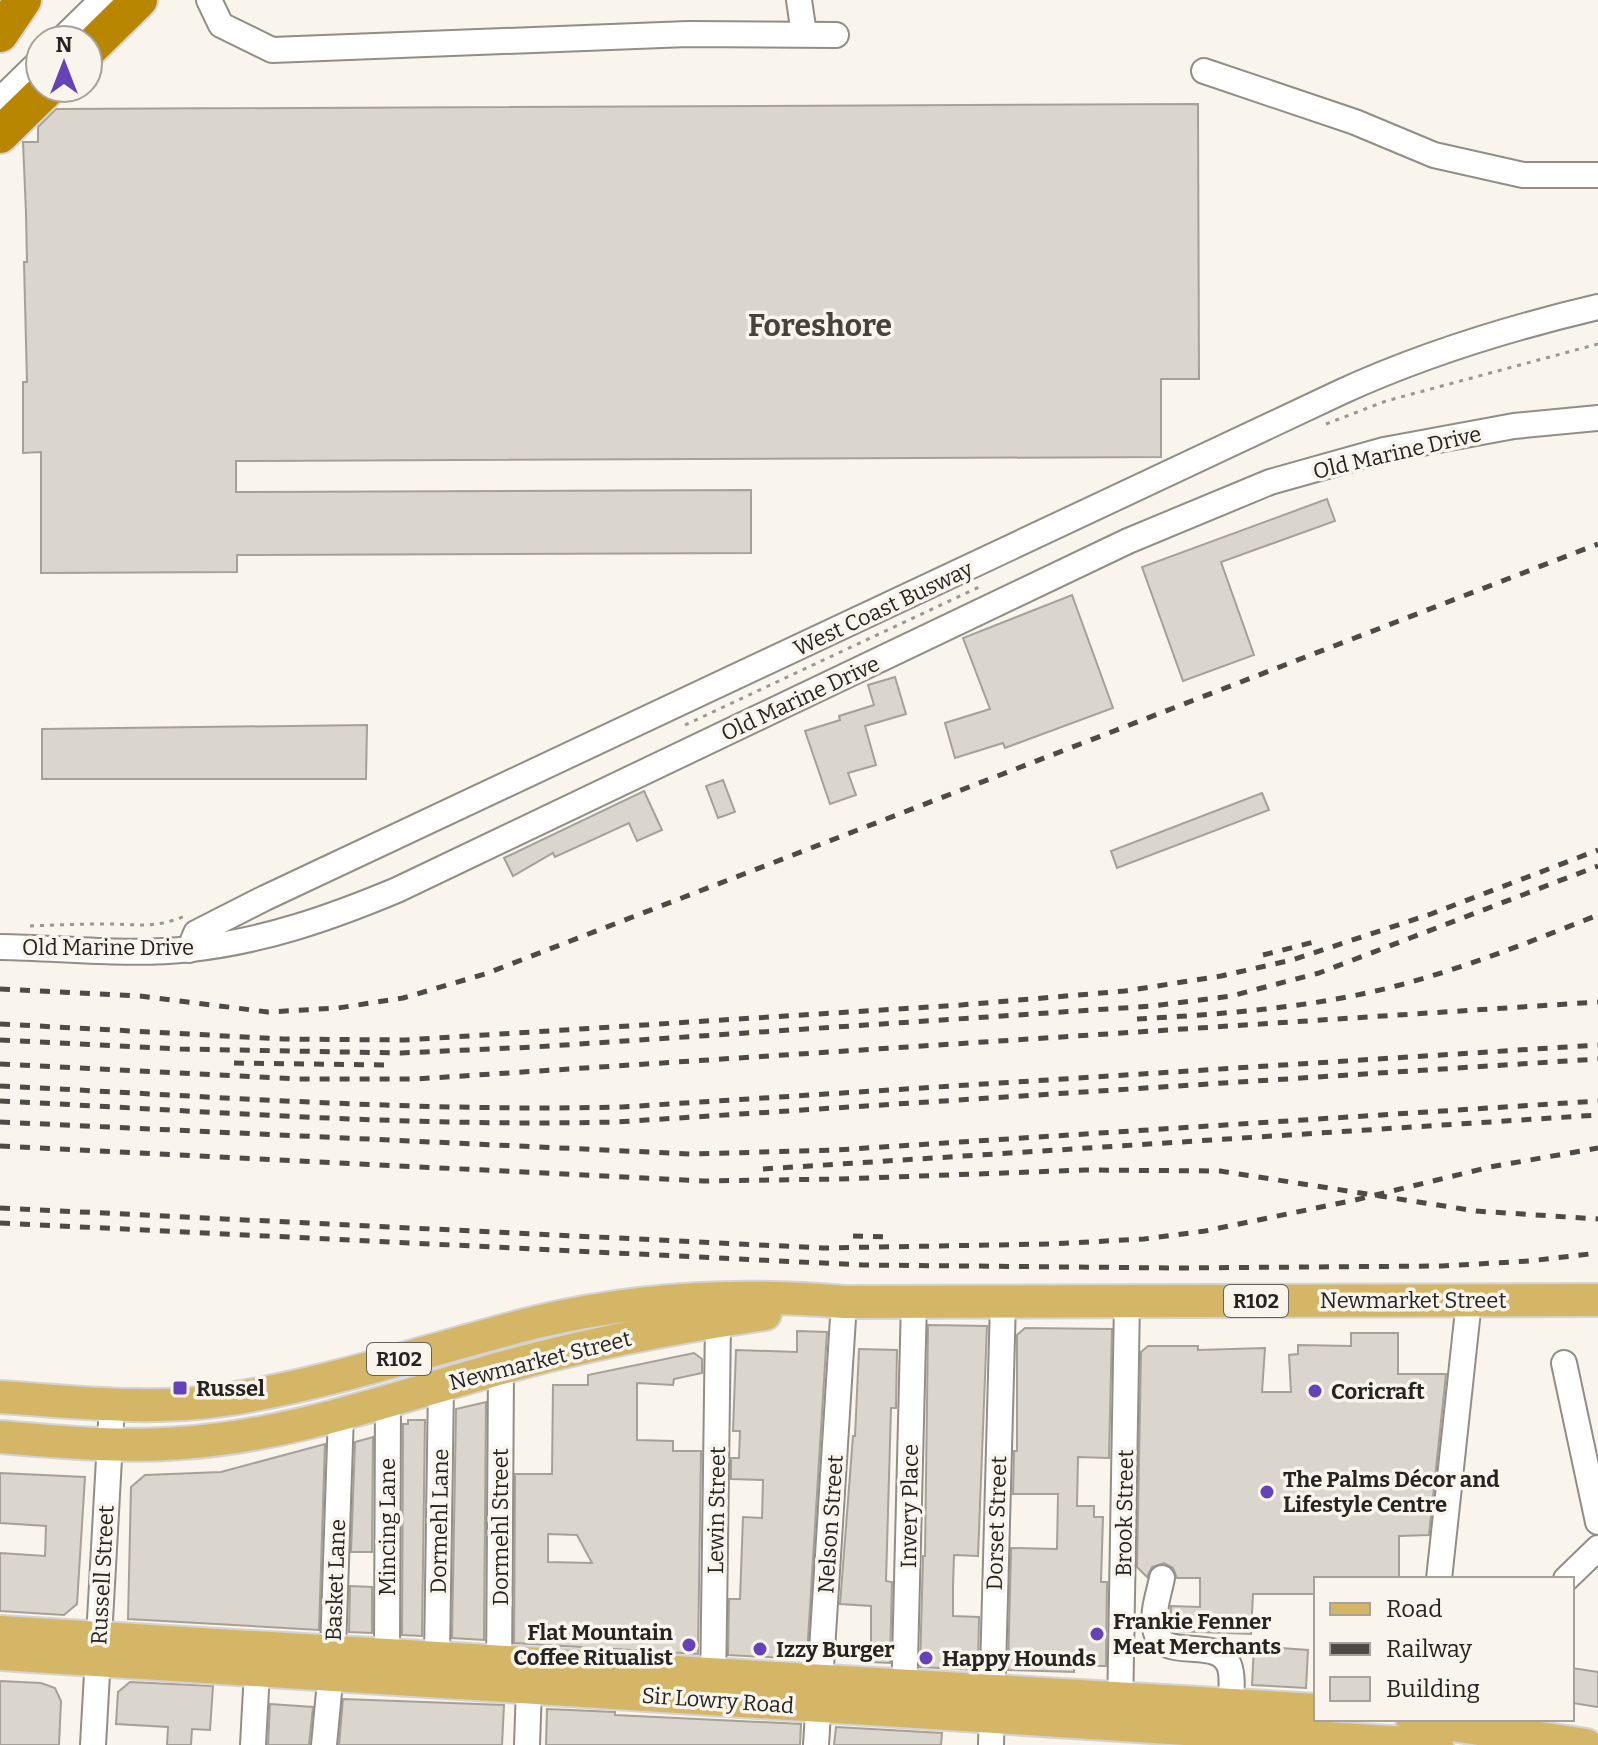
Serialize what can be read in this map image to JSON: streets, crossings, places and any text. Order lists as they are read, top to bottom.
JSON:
{
  "streets": {
    "main road": ["Newmarket Street", "R102", "Sir Lowry Road"],
    "street": [
      "Old Marine Drive",
      "West Coast Busway",
      "Invery Place",
      "Lewin Street",
      "Brook Street",
      "Dormehl Lane",
      "Dorset Street",
      "Nelson Street",
      "Mincing Lane",
      "Dormehl Street",
      "Russell Street",
      "Basket Lane"
    ]
  },
  "crossings": [
    ["Old Marine Drive", "West Coast Busway"],
    ["Newmarket Street", "Invery Place"],
    ["Newmarket Street", "Lewin Street"],
    ["Newmarket Street", "Brook Street"],
    ["Newmarket Street", "Dormehl Lane"],
    ["Newmarket Street", "Dorset Street"],
    ["Newmarket Street", "Nelson Street"],
    ["Newmarket Street", "Mincing Lane"],
    ["Newmarket Street", "Dormehl Street"],
    ["Newmarket Street", "Russell Street"],
    ["Newmarket Street", "Basket Lane"],
    ["Invery Place", "Sir Lowry Road"],
    ["Lewin Street", "Sir Lowry Road"],
    ["Brook Street", "Sir Lowry Road"],
    ["Dormehl Lane", "Sir Lowry Road"],
    ["Dorset Street", "Sir Lowry Road"],
    ["Nelson Street", "Sir Lowry Road"],
    ["Mincing Lane", "Sir Lowry Road"],
    ["Dormehl Street", "Sir Lowry Road"],
    ["Russell Street", "Sir Lowry Road"],
    ["Basket Lane", "Sir Lowry Road"]
  ],
  "districts": ["Foreshore"],
  "places": {
    "transit": ["Russel"],
    "other": [
      "Coricraft",
      "The Palms Décor and Lifestyle Centre",
      "Frankie Fenner Meat Merchants",
      "Flat Mountain Coffee Ritualist",
      "Izzy Burger",
      "Happy Hounds"
    ]
  },
  "legend": ["Road", "Railway", "Building"],
  "north": "top"
}
